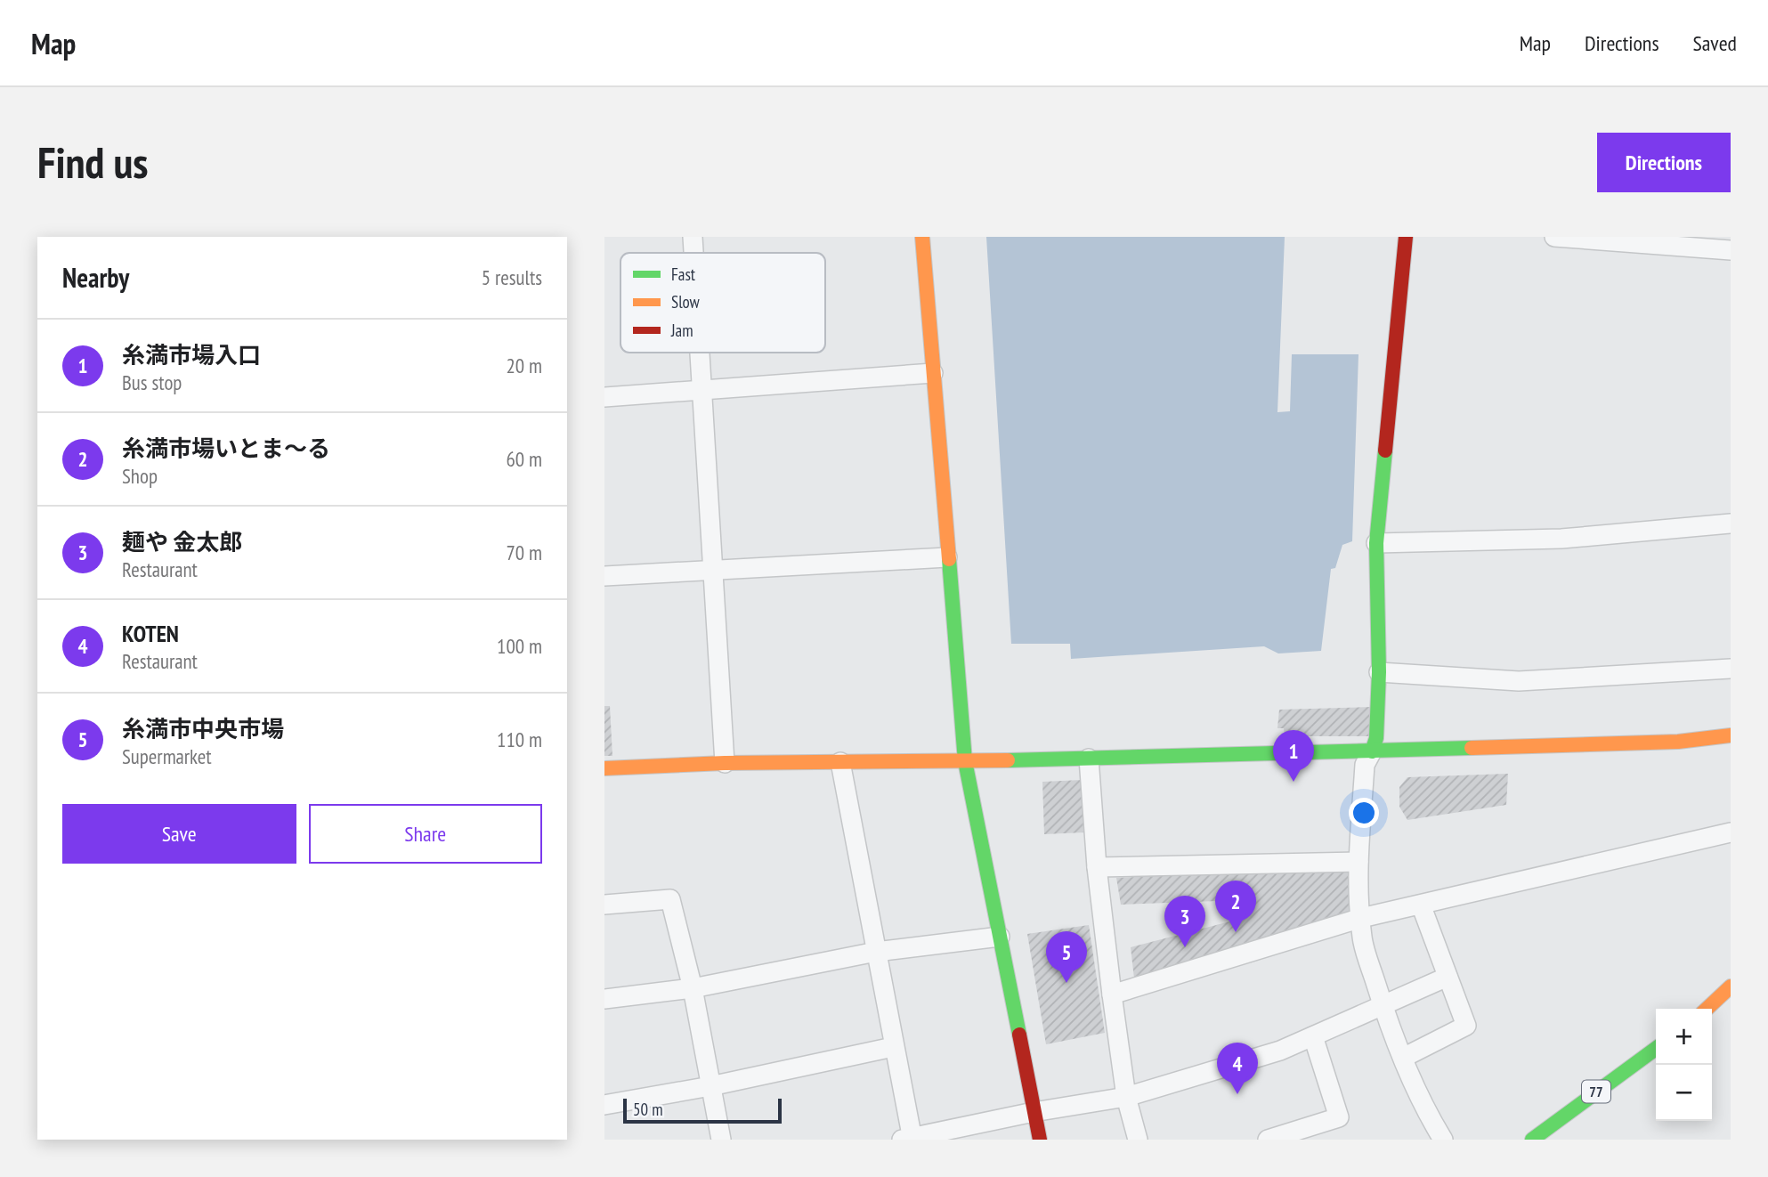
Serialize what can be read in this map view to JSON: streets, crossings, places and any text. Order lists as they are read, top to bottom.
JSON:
{
  "streets": {
    "street": ["77"]
  },
  "legend": ["Fast", "Slow", "Jam"],
  "scale_bar": "50 m",
  "page": {
    "header": "Map",
    "nav": ["Map", "Directions", "Saved"],
    "buttons": [
      "Directions",
      ["Save", "Share"]
    ],
    "title": "Find us",
    "heading": ["Nearby", "5 results"],
    "list": [
      {
        "mark": "1",
        "name": "糸満市場入口",
        "note": "Bus stop",
        "value": "20 m"
      },
      {
        "mark": "2",
        "name": "糸満市場いとま～る",
        "note": "Shop",
        "value": "60 m"
      },
      {
        "mark": "3",
        "name": "麺や 金太郎",
        "note": "Restaurant",
        "value": "70 m"
      },
      {
        "mark": "4",
        "name": "KOTEN",
        "note": "Restaurant",
        "value": "100 m"
      },
      {
        "mark": "5",
        "name": "糸満市中央市場",
        "note": "Supermarket",
        "value": "110 m"
      }
    ],
    "pins": [
      "1",
      "2",
      "3",
      "5",
      "4"
    ],
    "map_buttons": ["+", "−"],
    "scale": "50 m"
  }
}
